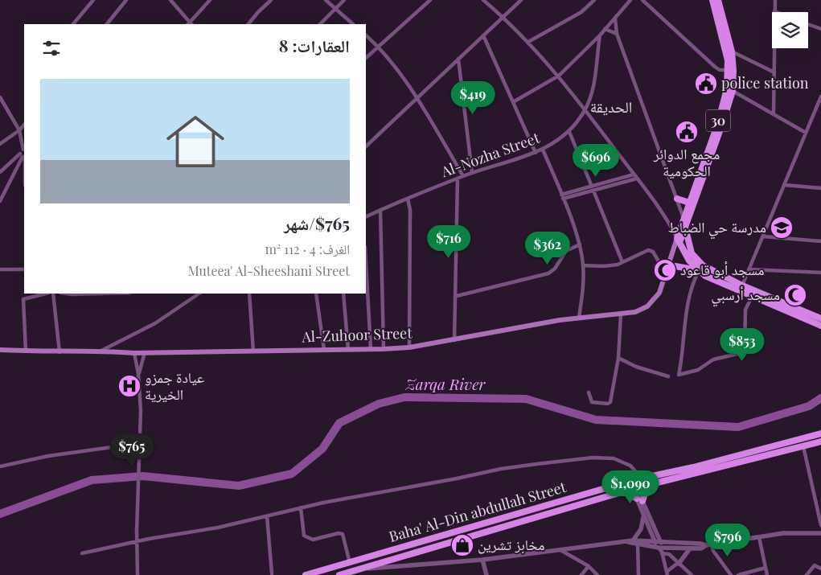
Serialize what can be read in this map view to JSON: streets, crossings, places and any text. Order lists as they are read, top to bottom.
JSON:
{
  "streets": {
    "main road": ["30", "Al-Zuhoor Street", "Baha' Al-Din abdullah Street"],
    "street": ["Al-Nozha Street"]
  },
  "crossings": [
    ["30", "Al-Zuhoor Street"]
  ],
  "districts": ["الحديقة"],
  "water": ["Zarqa River"],
  "places": {
    "public building": ["police station", "مجمع الدوائر الحكومية"],
    "school or university": ["مدرسة حي الضباط"],
    "mosque": ["مسجد أبو قاعود", "مسجد أرسبي"],
    "hospital": ["عيادة جمزو الخيرية"],
    "shop": ["مخابز تشرين"]
  },
  "page": {
    "heading": "العقارات: 8",
    "list": [
      {
        "name": "$765/شهر",
        "note": "الغرف: 4 · 112 m² · Muteea' Al-Sheeshani Street"
      }
    ],
    "price": [
      "$419",
      "$696",
      "$716",
      "$362",
      "$853",
      "$765",
      "$1,090",
      "$796"
    ]
  }
}
